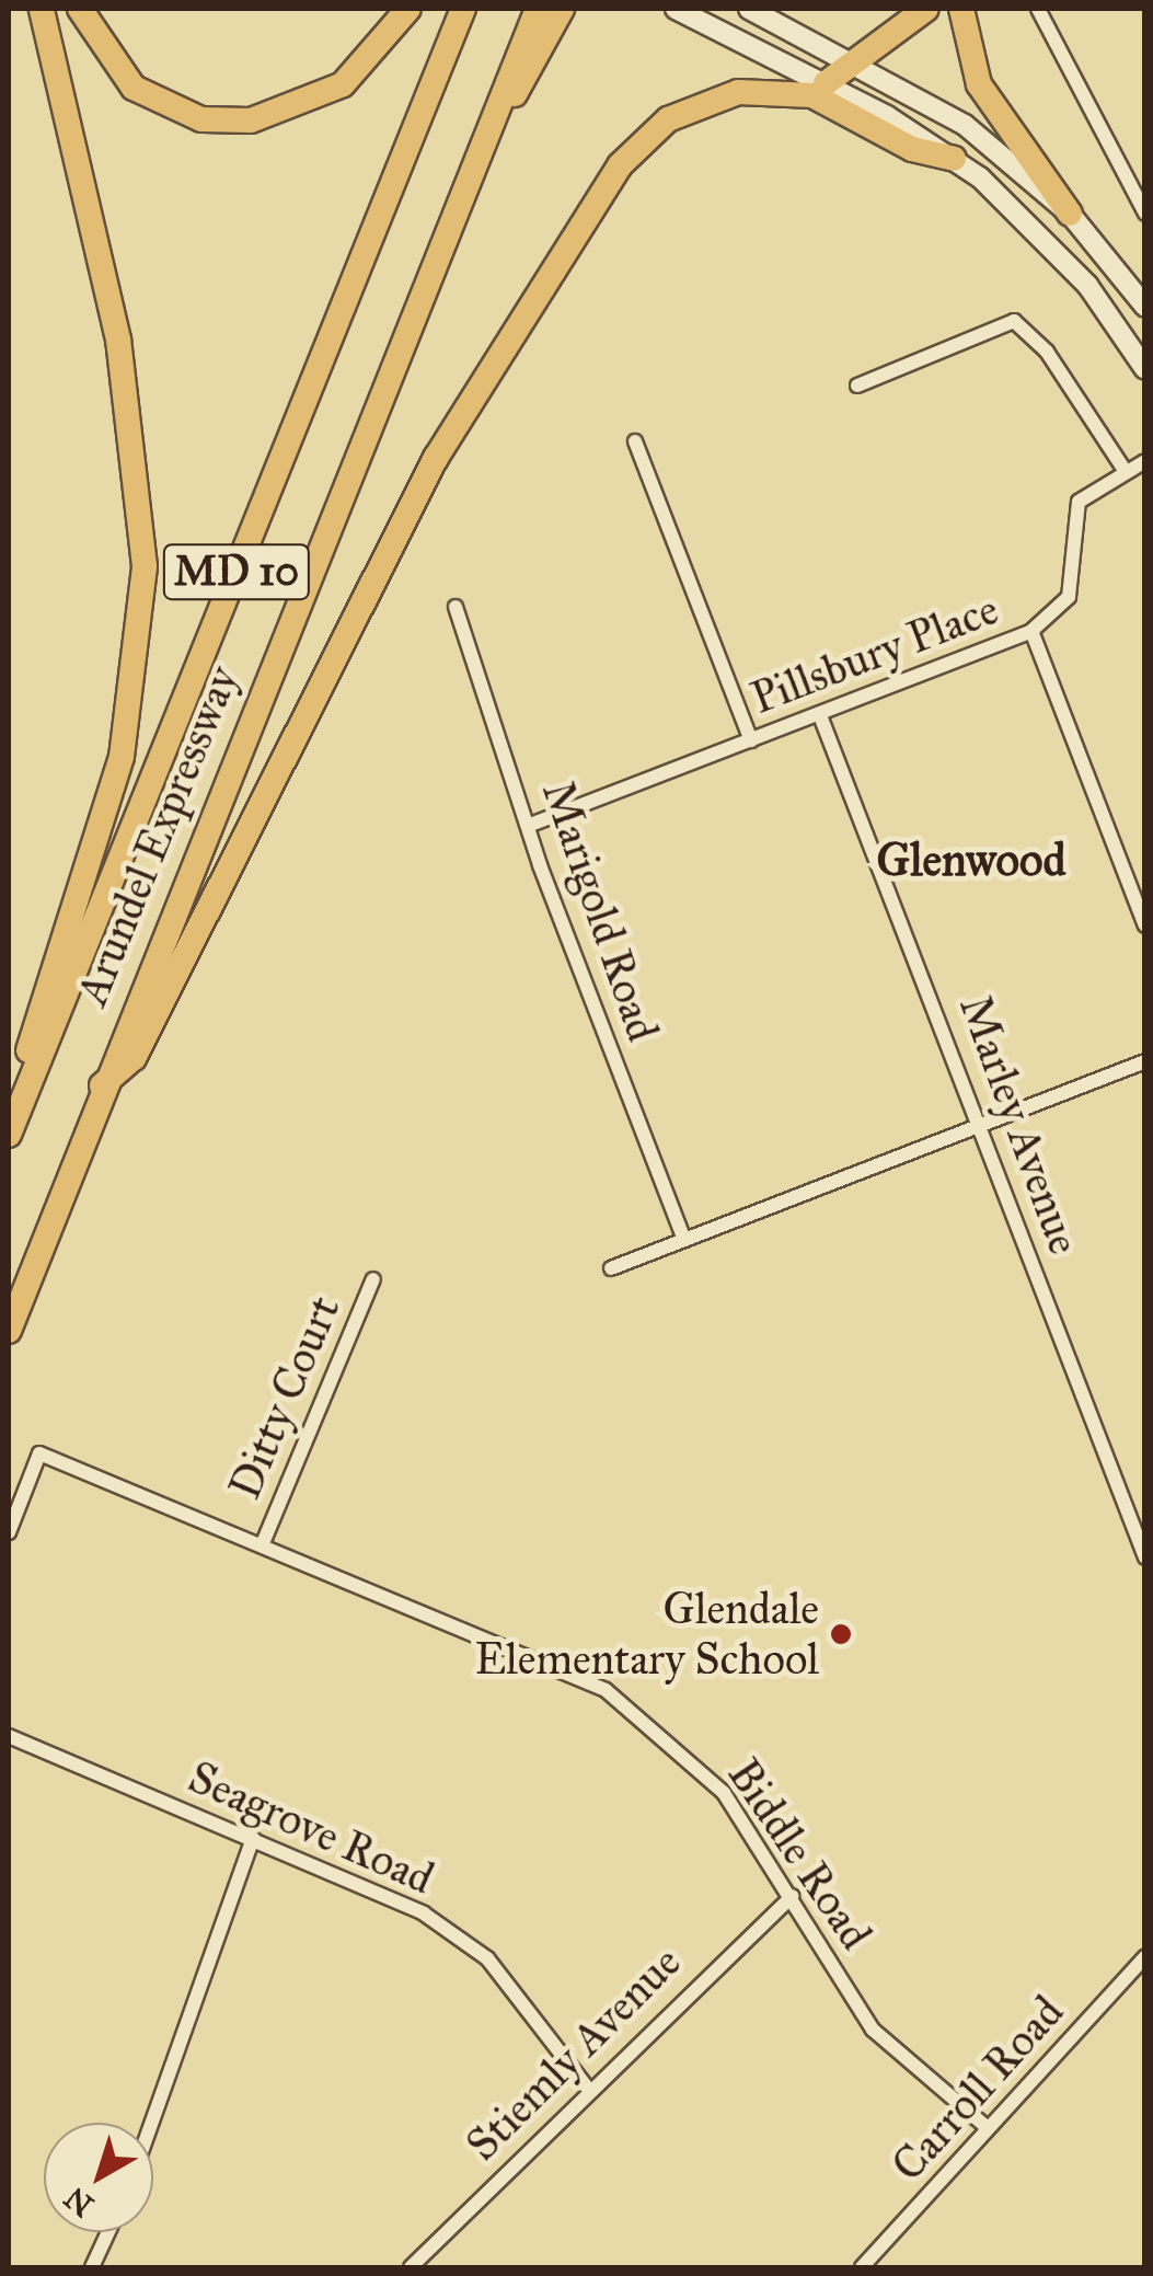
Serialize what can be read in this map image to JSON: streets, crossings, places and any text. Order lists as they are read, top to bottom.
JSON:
{
  "streets": {
    "highway": ["MD 10", "Arundel Expressway"],
    "street": [
      "Pillsbury Place",
      "Marigold Road",
      "Marley Avenue",
      "Ditty Court",
      "Seagrove Road",
      "Biddle Road",
      "Stiemly Avenue",
      "Carroll Road"
    ]
  },
  "crossings": [
    ["Pillsbury Place", "Marigold Road"],
    ["Pillsbury Place", "Marley Avenue"],
    ["Ditty Court", "Biddle Road"],
    ["Seagrove Road", "Stiemly Avenue"],
    ["Biddle Road", "Stiemly Avenue"],
    ["Biddle Road", "Carroll Road"]
  ],
  "districts": ["Glenwood"],
  "places": ["Glendale Elementary School"],
  "north": "bottom left"
}
